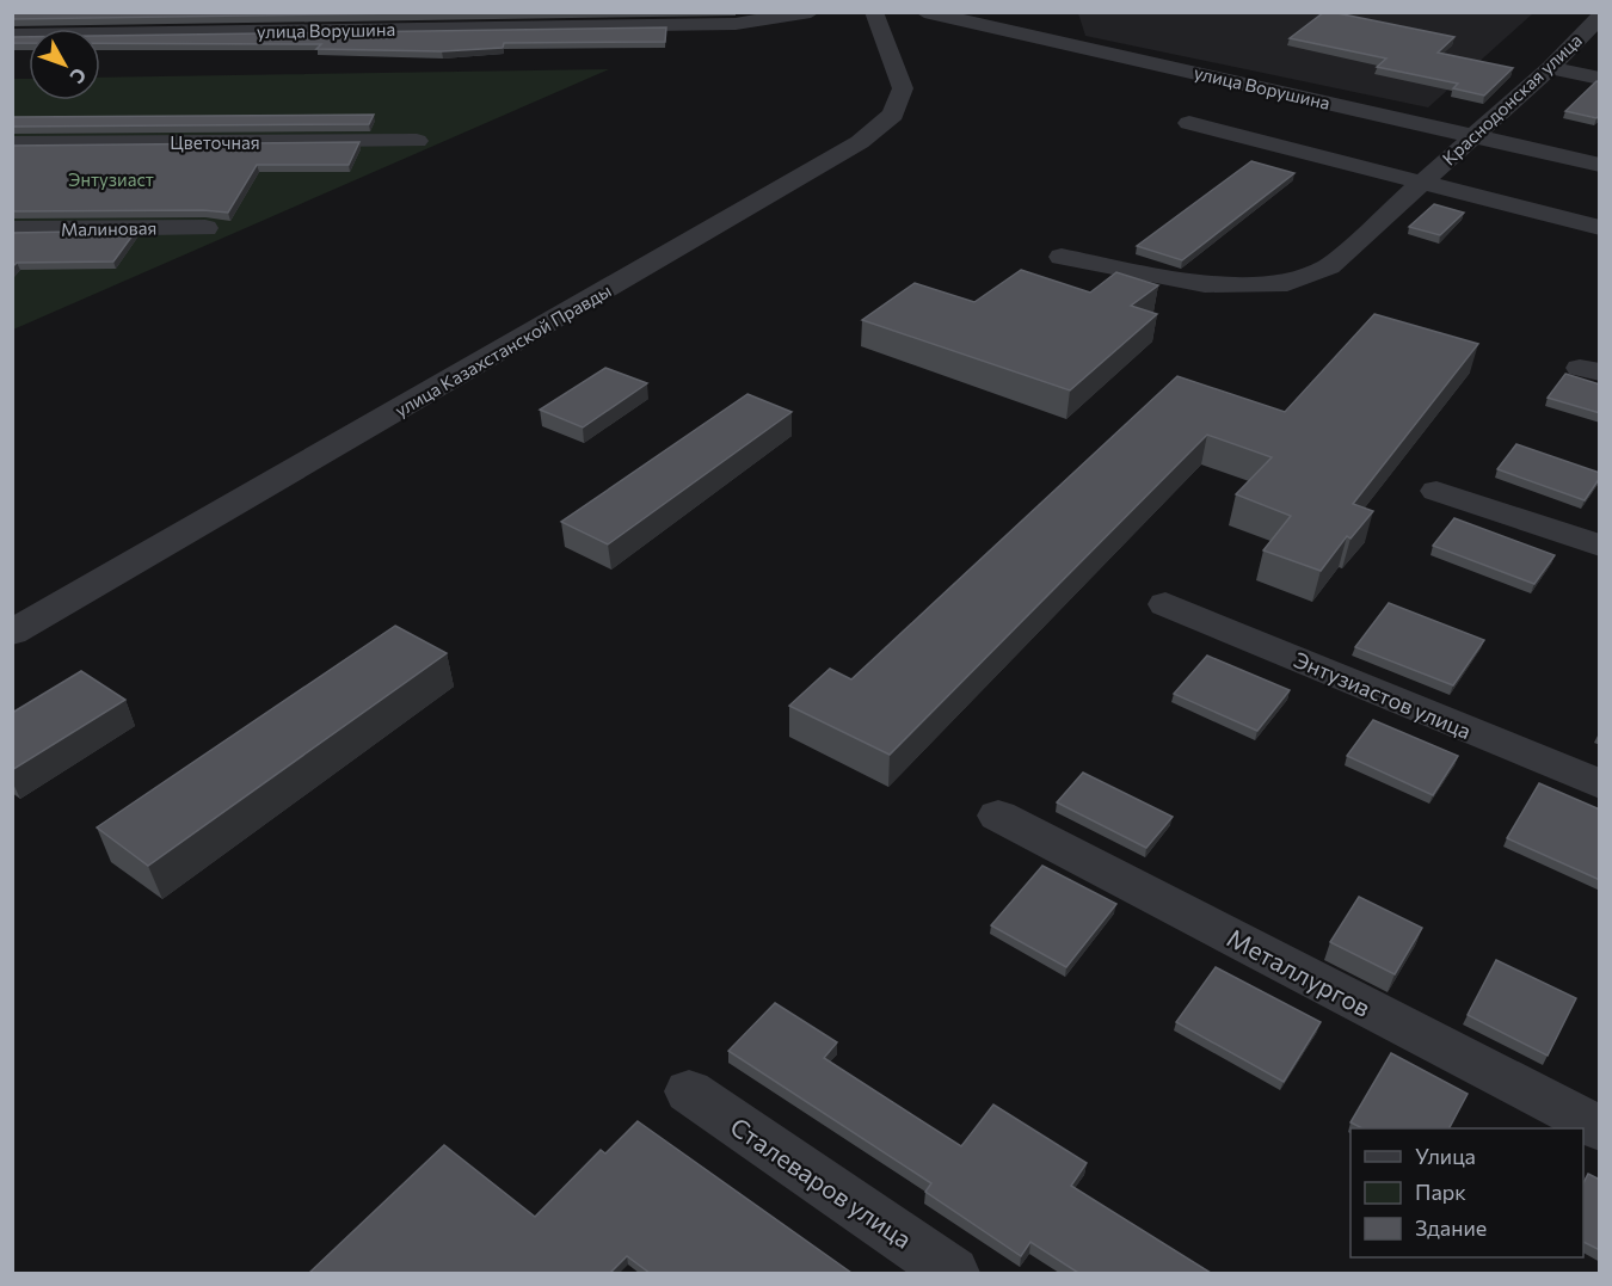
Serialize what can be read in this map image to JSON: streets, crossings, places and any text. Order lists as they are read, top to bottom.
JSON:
{
  "streets": {
    "street": [
      "улица Ворушина",
      "Краснодонская улица",
      "Цветочная",
      "Малиновая",
      "улица Казахстанской Правды",
      "Энтузиастов улица",
      "Металлургов",
      "Сталеваров улица"
    ]
  },
  "crossings": [
    ["улица Ворушина", "Краснодонская улица"]
  ],
  "parks": ["Энтузиаст"],
  "legend": ["Улица", "Парк", "Здание"],
  "north": "bottom right"
}
